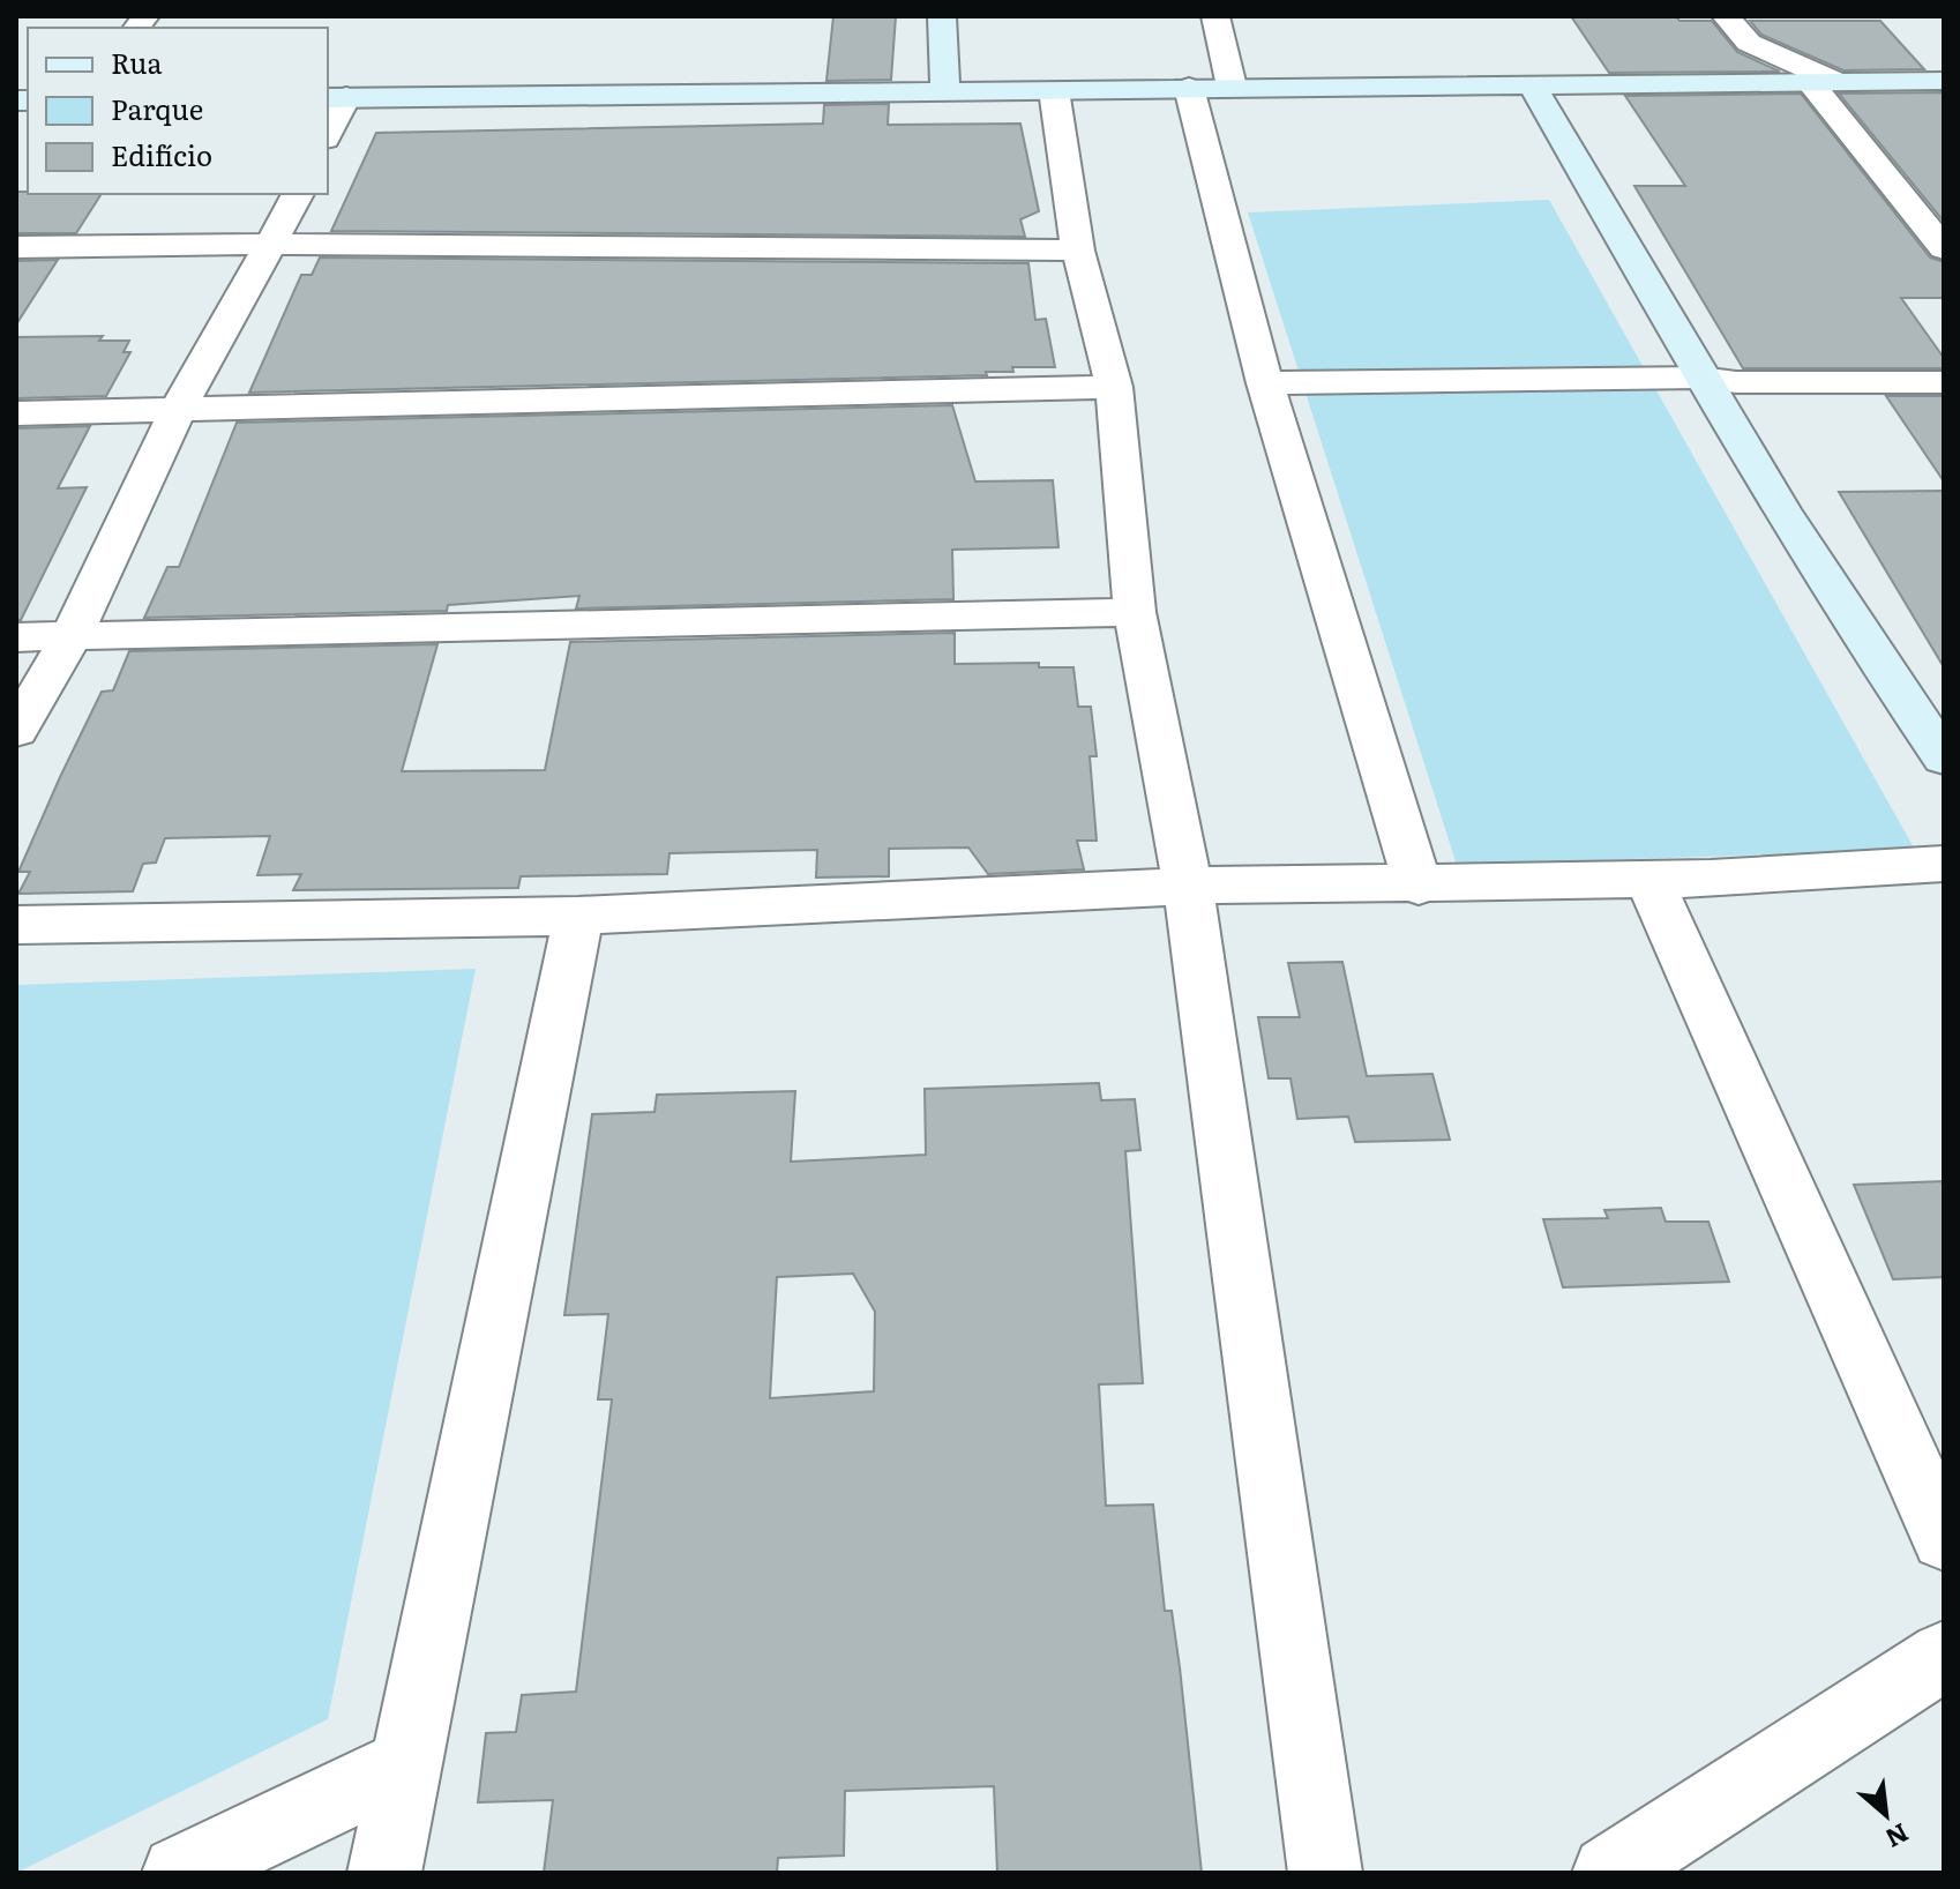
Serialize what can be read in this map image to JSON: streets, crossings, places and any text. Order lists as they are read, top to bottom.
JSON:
{
  "legend": ["Rua", "Parque", "Edifício"],
  "north": "bottom right"
}
